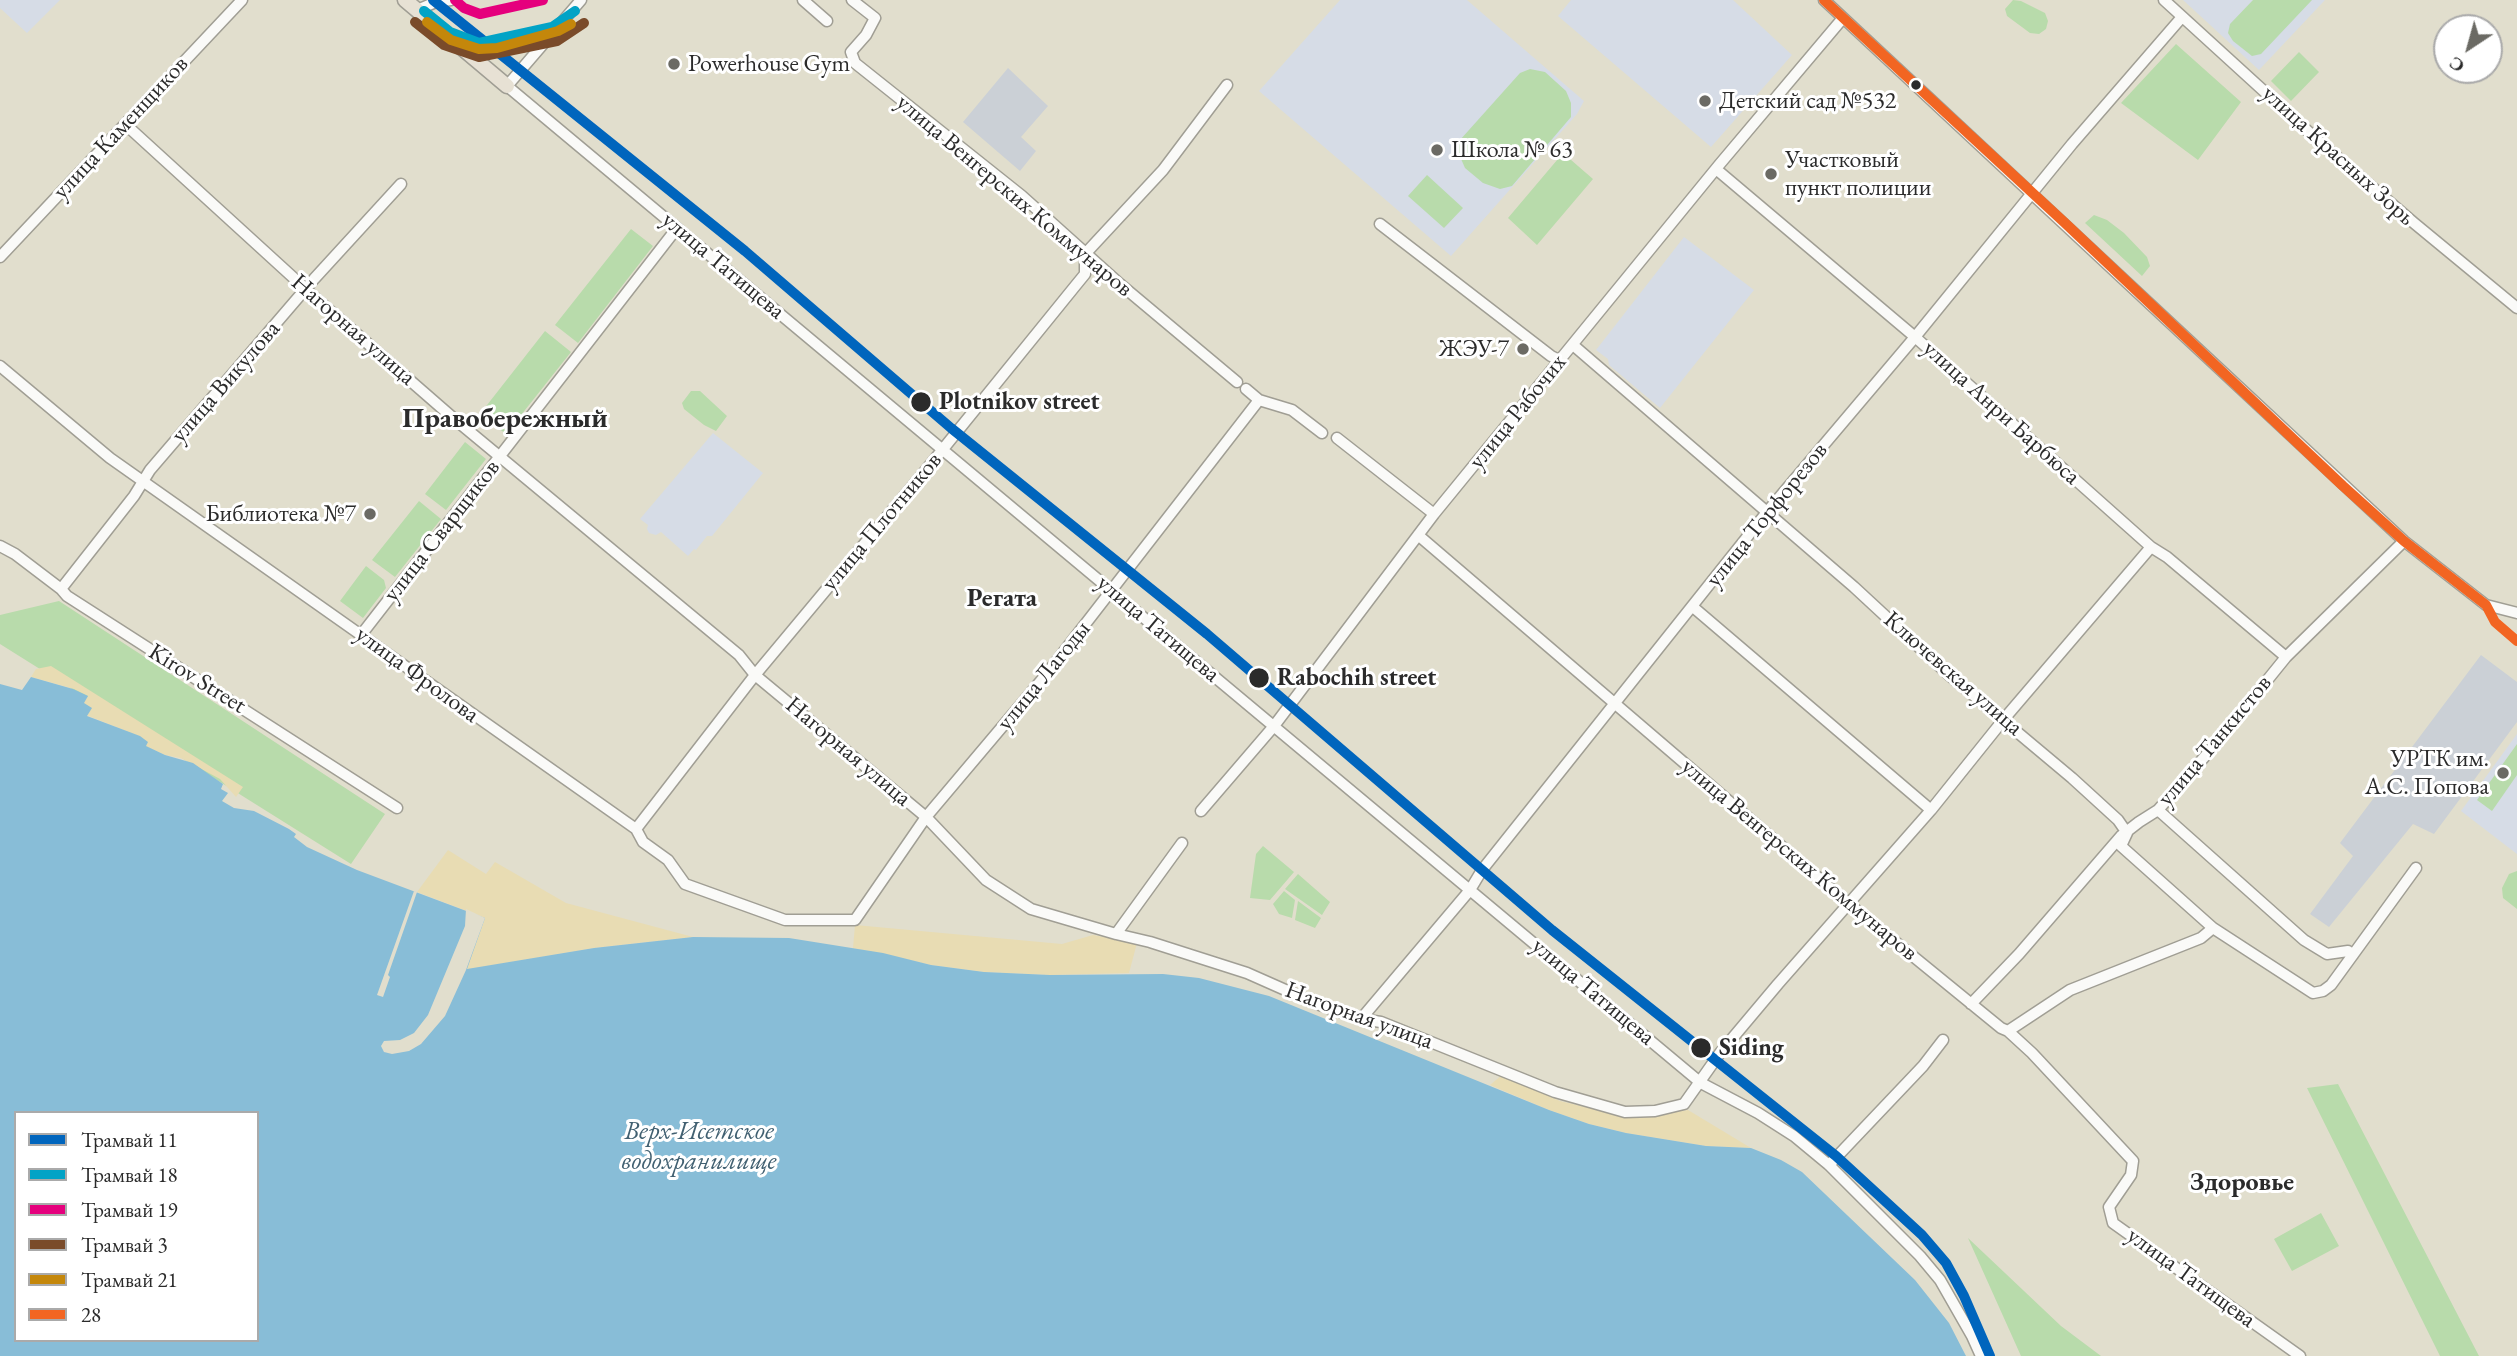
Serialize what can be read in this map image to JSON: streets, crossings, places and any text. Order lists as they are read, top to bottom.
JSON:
{
  "streets": {
    "main road": ["улица Татищева"],
    "street": [
      "улица Каменщиков",
      "улица Красных Зорь",
      "улица Венгерских Коммунаров",
      "Нагорная улица",
      "улица Викулова",
      "улица Рабочих",
      "улица Анри Барбюса",
      "улица Торфорезов",
      "улица Плотников",
      "улица Сварщиков",
      "Ключевская улица",
      "улица Фролова",
      "улица Лагоды",
      "Kirov Street",
      "улица Танкистов"
    ]
  },
  "crossings": [
    ["улица Каменщиков", "Нагорная улица"],
    ["улица Красных Зорь", "улица Торфорезов"],
    ["улица Венгерских Коммунаров", "улица Татищева"],
    ["улица Венгерских Коммунаров", "Нагорная улица"],
    ["улица Венгерских Коммунаров", "улица Рабочих"],
    ["улица Венгерских Коммунаров", "улица Торфорезов"],
    ["улица Венгерских Коммунаров", "улица Плотников"],
    ["улица Венгерских Коммунаров", "улица Лагоды"],
    ["улица Венгерских Коммунаров", "улица Танкистов"],
    ["улица Татищева", "Нагорная улица"],
    ["улица Татищева", "улица Рабочих"],
    ["улица Татищева", "улица Торфорезов"],
    ["улица Татищева", "улица Плотников"],
    ["улица Татищева", "улица Сварщиков"],
    ["улица Татищева", "улица Лагоды"],
    ["Нагорная улица", "улица Викулова"],
    ["Нагорная улица", "улица Анри Барбюса"],
    ["Нагорная улица", "улица Торфорезов"],
    ["Нагорная улица", "улица Плотников"],
    ["Нагорная улица", "улица Сварщиков"],
    ["Нагорная улица", "Ключевская улица"],
    ["Нагорная улица", "улица Лагоды"],
    ["улица Викулова", "улица Фролова"],
    ["улица Викулова", "Kirov Street"],
    ["улица Рабочих", "улица Анри Барбюса"],
    ["улица Рабочих", "Ключевская улица"],
    ["улица Анри Барбюса", "улица Торфорезов"],
    ["улица Анри Барбюса", "улица Танкистов"],
    ["улица Торфорезов", "Ключевская улица"],
    ["улица Плотников", "улица Фролова"],
    ["улица Сварщиков", "улица Фролова"],
    ["Ключевская улица", "улица Танкистов"],
    ["улица Фролова", "улица Лагоды"]
  ],
  "districts": ["Правобережный", "Регата", "Здоровье"],
  "water": ["Верх-Исетское водохранилище"],
  "places": [
    "Powerhouse Gym",
    "Детский сад №532",
    "Школа № 63",
    "Участковый пункт полиции",
    "ЖЭУ-7",
    "Plotnikov street",
    "Библиотека №7",
    "Rabochih street",
    "УРТК им. А.С. Попова",
    "Siding"
  ],
  "lines": [
    "tram line 11",
    "tram line 19",
    "transit line 28",
    "tram line 18",
    "tram line 3",
    "tram line 21"
  ],
  "legend": [
    "Трамвай 11",
    "Трамвай 18",
    "Трамвай 19",
    "Трамвай 3",
    "Трамвай 21",
    "28"
  ],
  "north": "bottom left"
}
